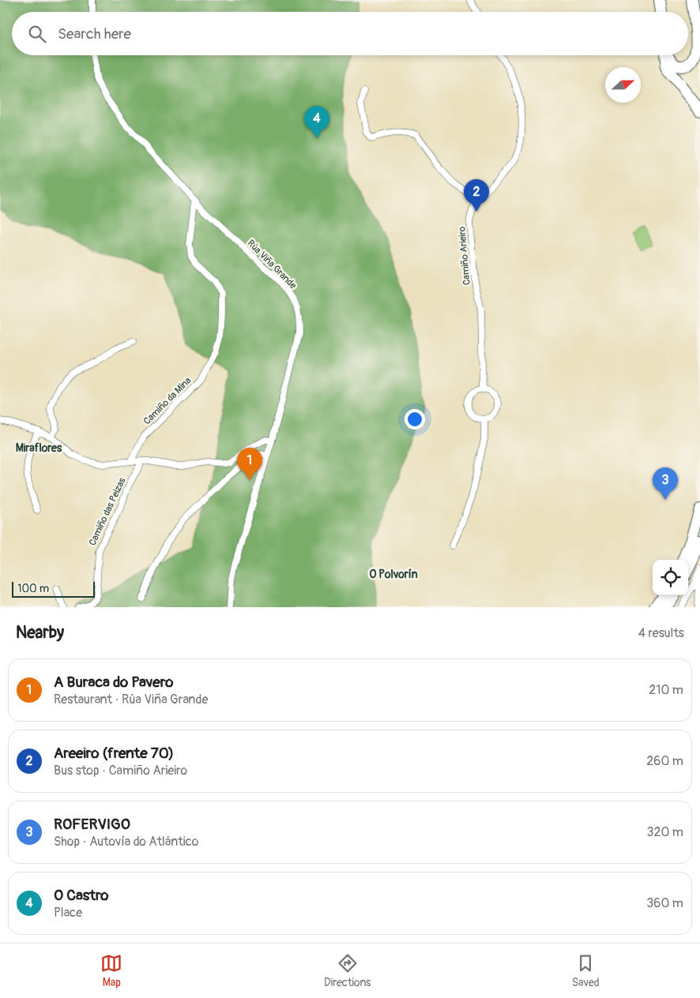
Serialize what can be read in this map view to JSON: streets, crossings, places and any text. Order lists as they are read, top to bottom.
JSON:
{
  "streets": {
    "street": [
      "Camiño Arieiro",
      "Rúa Viña Grande",
      "Camiño da Mina",
      "Camiño das Peizas"
    ]
  },
  "crossings": [
    ["Rúa Viña Grande", "Camiño da Mina"]
  ],
  "districts": ["Miraflores", "O Polvorín"],
  "scale_bar": "100 m",
  "north": "right",
  "page": {
    "search": "Search here",
    "pins": [
      "4",
      "2",
      "1",
      "3"
    ],
    "scale": "100 m",
    "heading": ["Nearby", "4 results"],
    "list": [
      {
        "mark": "1",
        "name": "A Buraca do Pavero",
        "note": "Restaurant · Rúa Viña Grande",
        "value": "210 m"
      },
      {
        "mark": "2",
        "name": "Areeiro (frente 70)",
        "note": "Bus stop · Camiño Arieiro",
        "value": "260 m"
      },
      {
        "mark": "3",
        "name": "ROFERVIGO",
        "note": "Shop · Autovía do Atlántico",
        "value": "320 m"
      },
      {
        "mark": "4",
        "name": "O Castro",
        "note": "Place",
        "value": "360 m"
      }
    ],
    "nav": ["Map", "Directions", "Saved"]
  }
}
